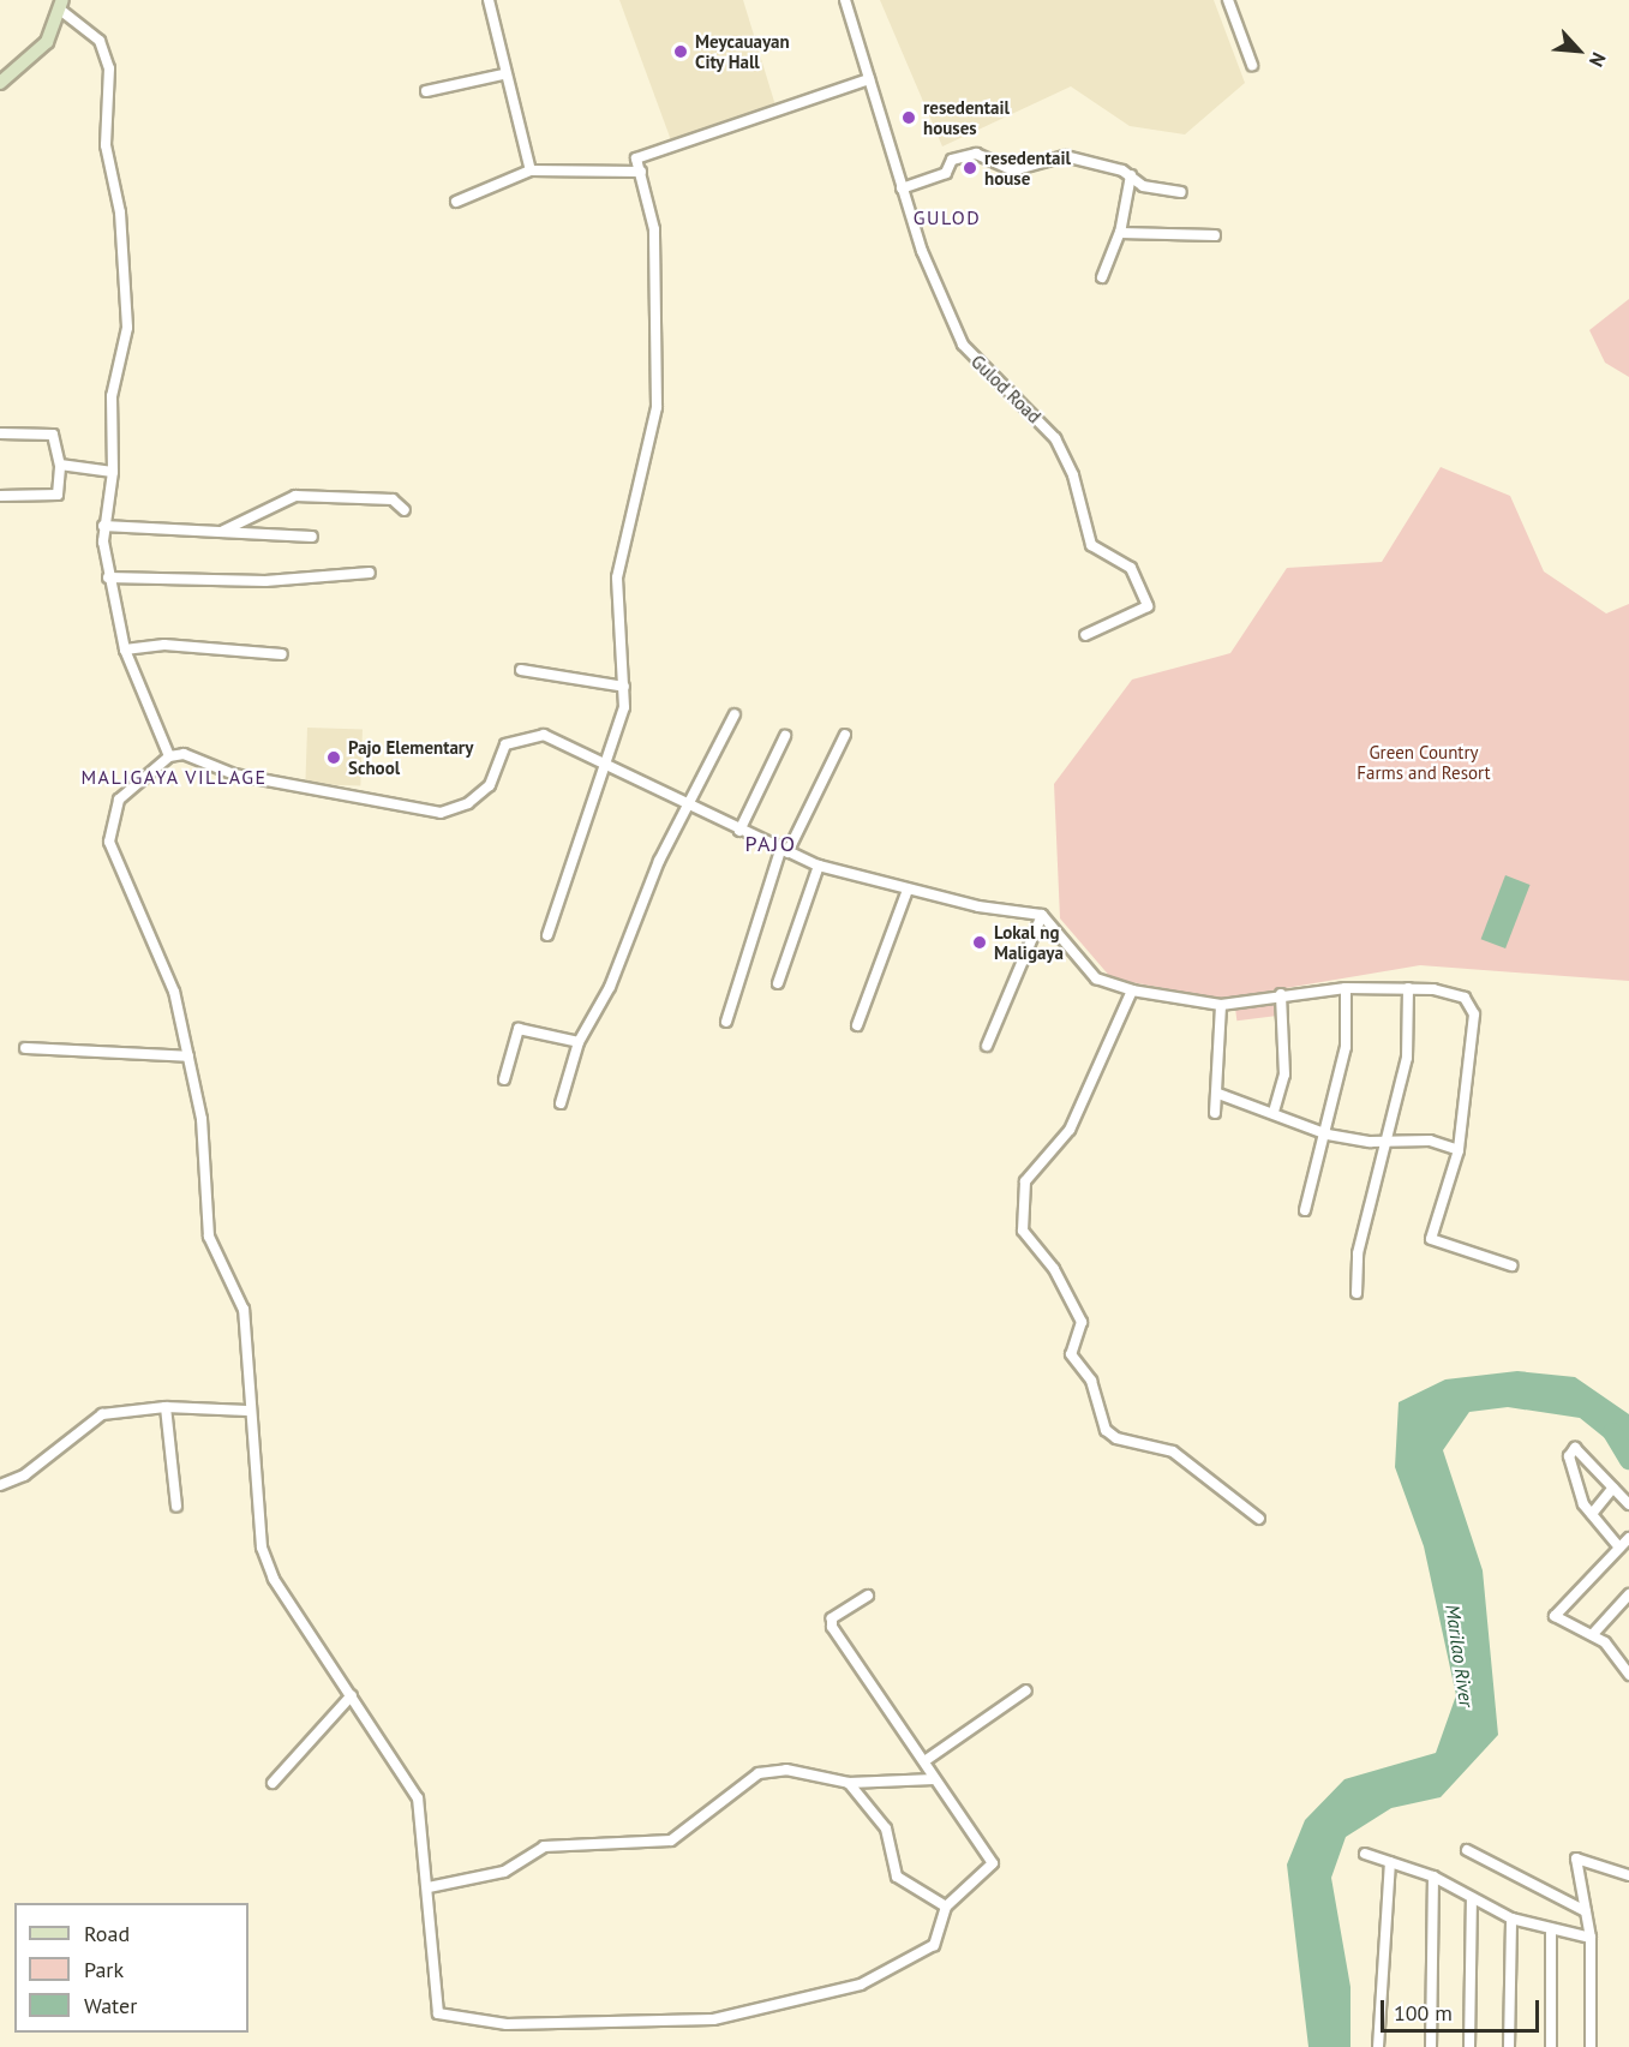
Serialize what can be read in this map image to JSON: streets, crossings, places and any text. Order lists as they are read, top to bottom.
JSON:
{
  "streets": {
    "street": ["Gulod Road"]
  },
  "districts": ["GULOD", "MALIGAYA VILLAGE", "PAJO"],
  "water": ["Marilao River"],
  "parks": ["Green Country Farms and Resort"],
  "places": [
    "Meycauayan City Hall",
    "resedentail houses",
    "resedentail house",
    "Pajo Elementary School",
    "Lokal ng Maligaya"
  ],
  "legend": ["Road", "Park", "Water"],
  "scale_bar": "100 m",
  "north": "bottom right"
}
